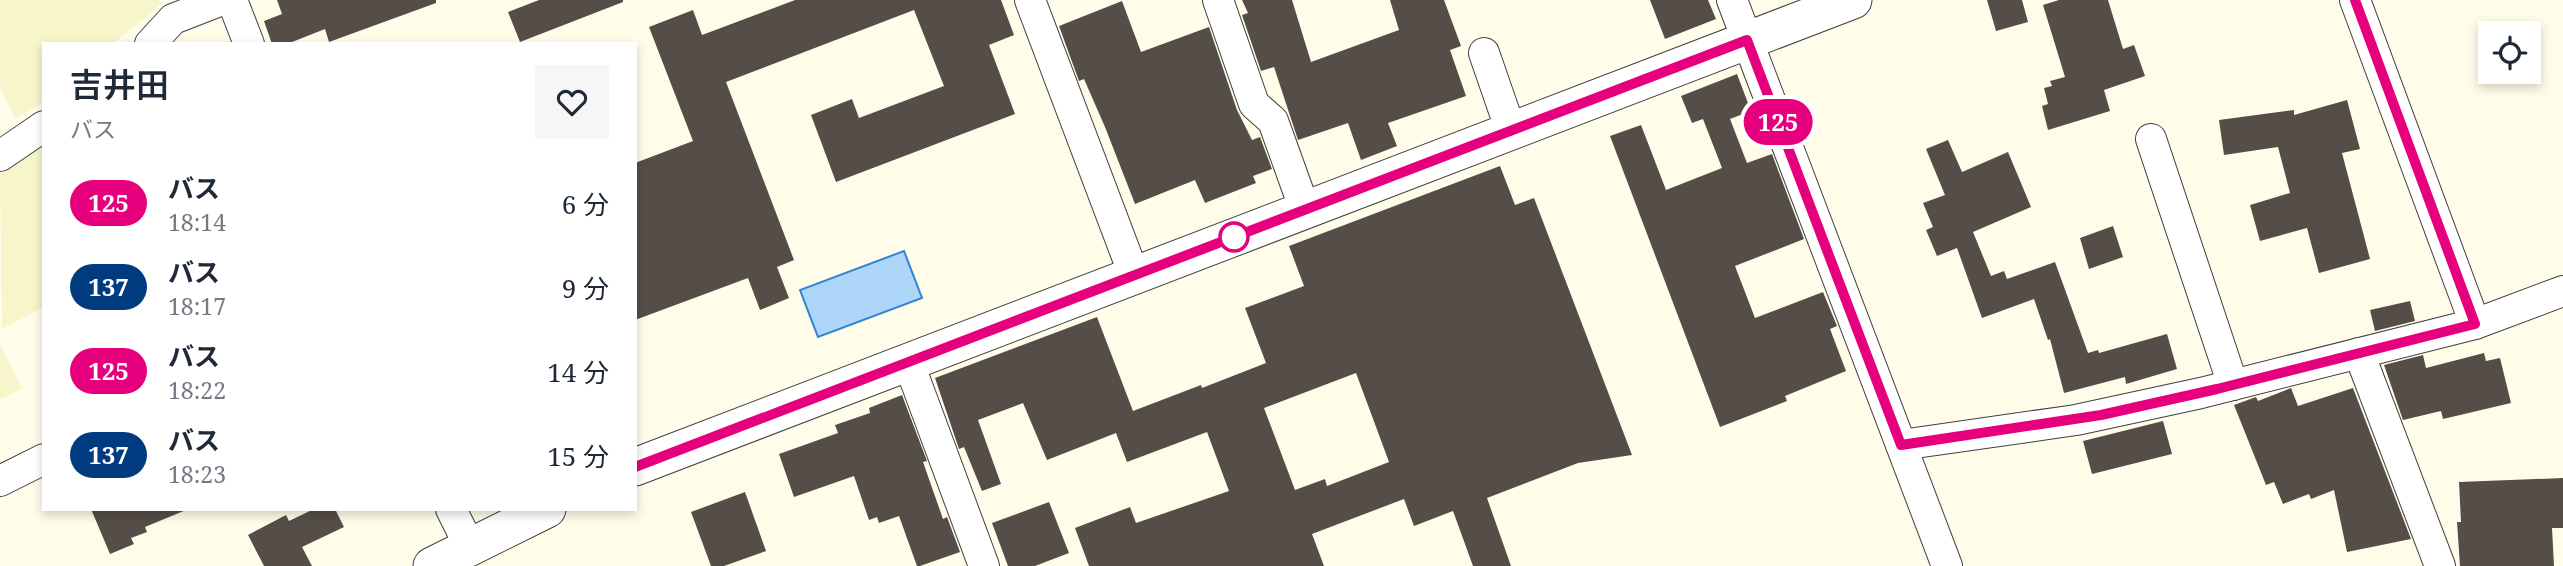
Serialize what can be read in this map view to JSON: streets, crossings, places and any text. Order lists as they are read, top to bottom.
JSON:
{
  "lines": ["bus line 125"],
  "page": {
    "on_map": "125",
    "heading": ["吉井田", "バス"],
    "list": [
      {
        "mark": "125",
        "name": "バス",
        "note": "18:14",
        "value": "6 分"
      },
      {
        "mark": "137",
        "name": "バス",
        "note": "18:17",
        "value": "9 分"
      },
      {
        "mark": "125",
        "name": "バス",
        "note": "18:22",
        "value": "14 分"
      },
      {
        "mark": "137",
        "name": "バス",
        "note": "18:23",
        "value": "15 分"
      }
    ]
  }
}
